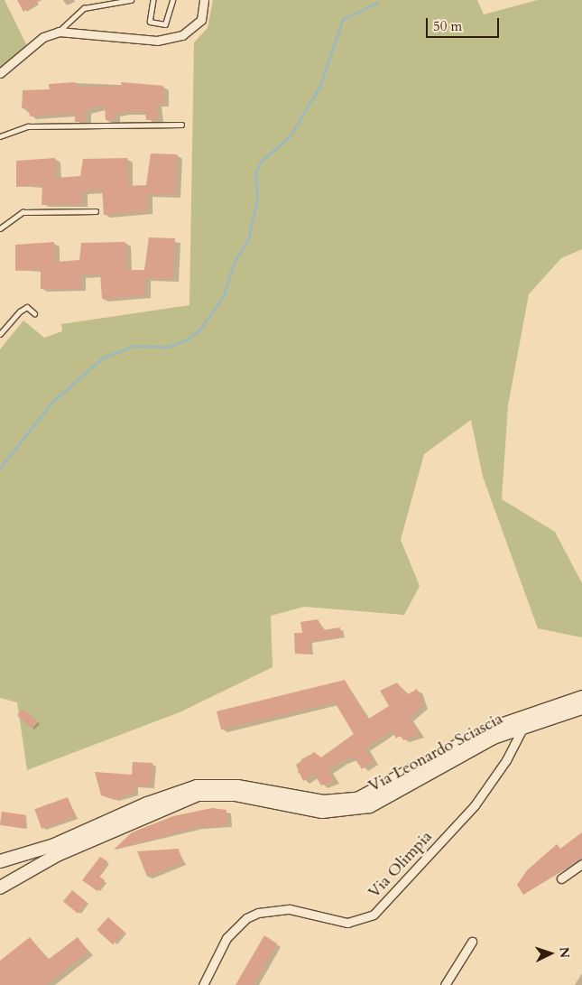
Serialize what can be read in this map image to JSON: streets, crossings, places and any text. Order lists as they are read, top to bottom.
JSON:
{
  "streets": {
    "street": ["Via Leonardo Sciascia", "Via Olimpia"]
  },
  "crossings": [
    ["Via Leonardo Sciascia", "Via Olimpia"]
  ],
  "scale_bar": "50 m",
  "north": "right"
}
